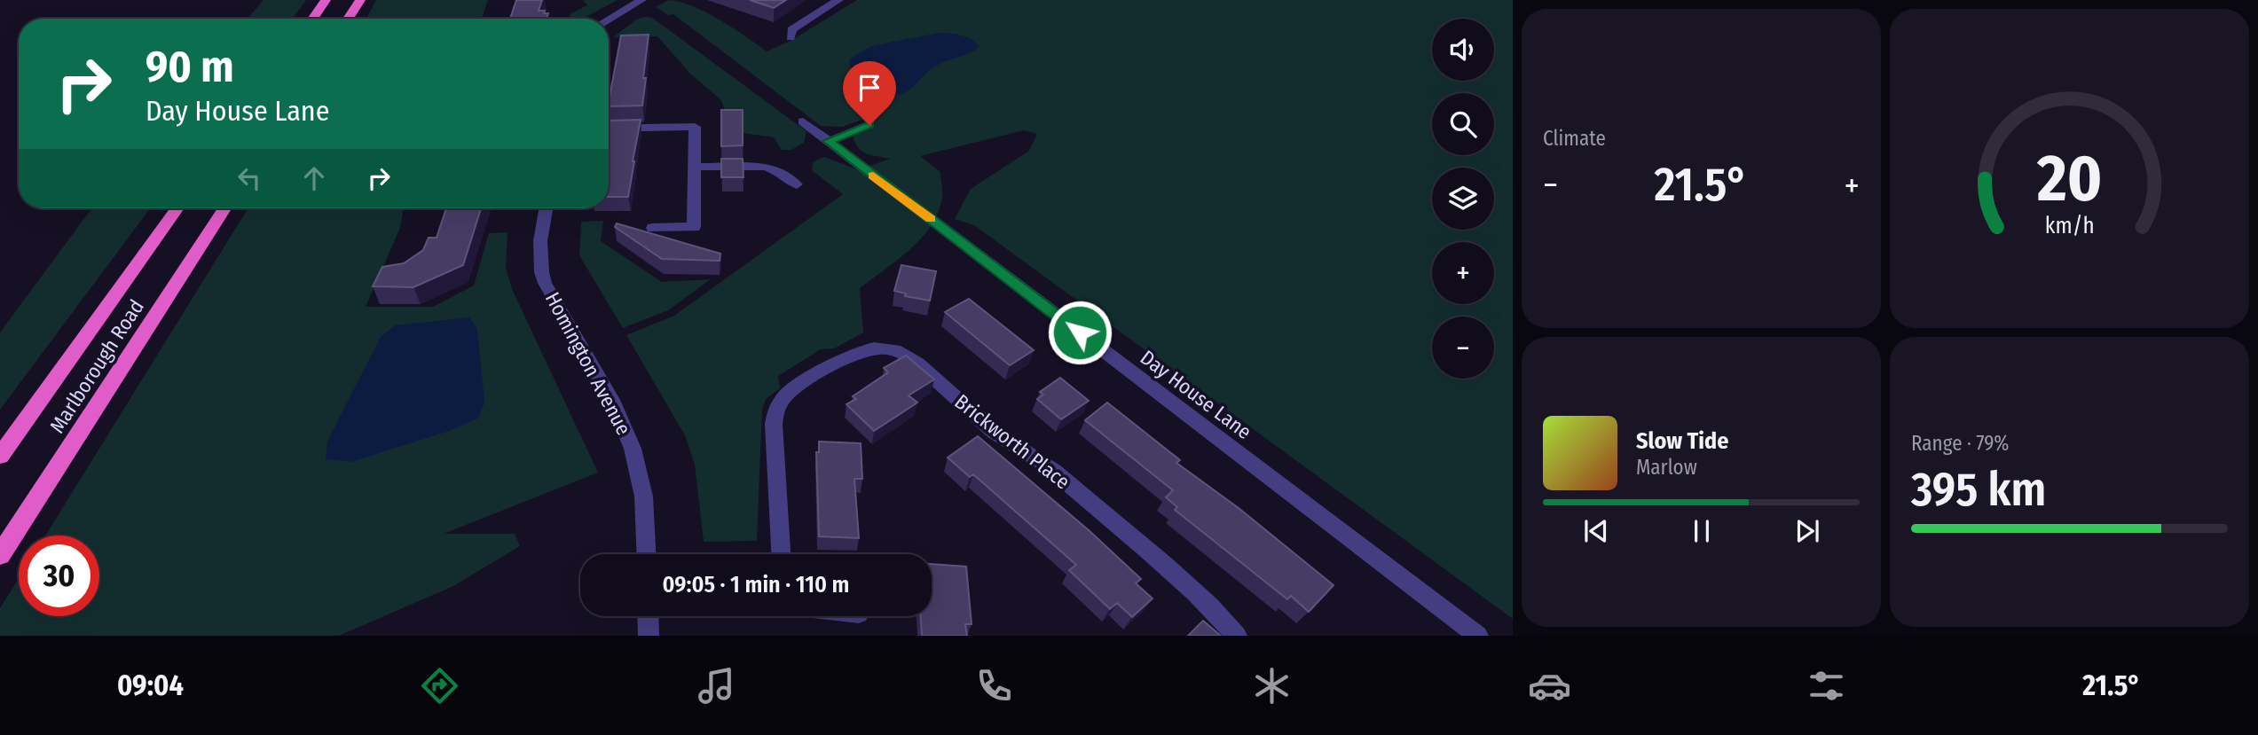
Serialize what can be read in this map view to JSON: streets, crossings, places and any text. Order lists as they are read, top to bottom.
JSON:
{
  "streets": {
    "highway": ["Marlborough Road"],
    "street": ["Homington Avenue", "Day House Lane", "Brickworth Place"]
  },
  "page": {
    "tile": [
      "Climate",
      ["Range · 79%", "395 km"]
    ],
    "map_buttons": ["+", "−"],
    "turn": ["90 m", "Day House Lane"],
    "heat": ["−", "21.5°", "+"],
    "song": ["Slow Tide", "Marlow"],
    "limit": "30",
    "trip": "09:05 · 1 min · 110 m",
    "tabs": ["09:04", "21.5°"],
    "gauge": ["20", "km/h"]
  }
}
